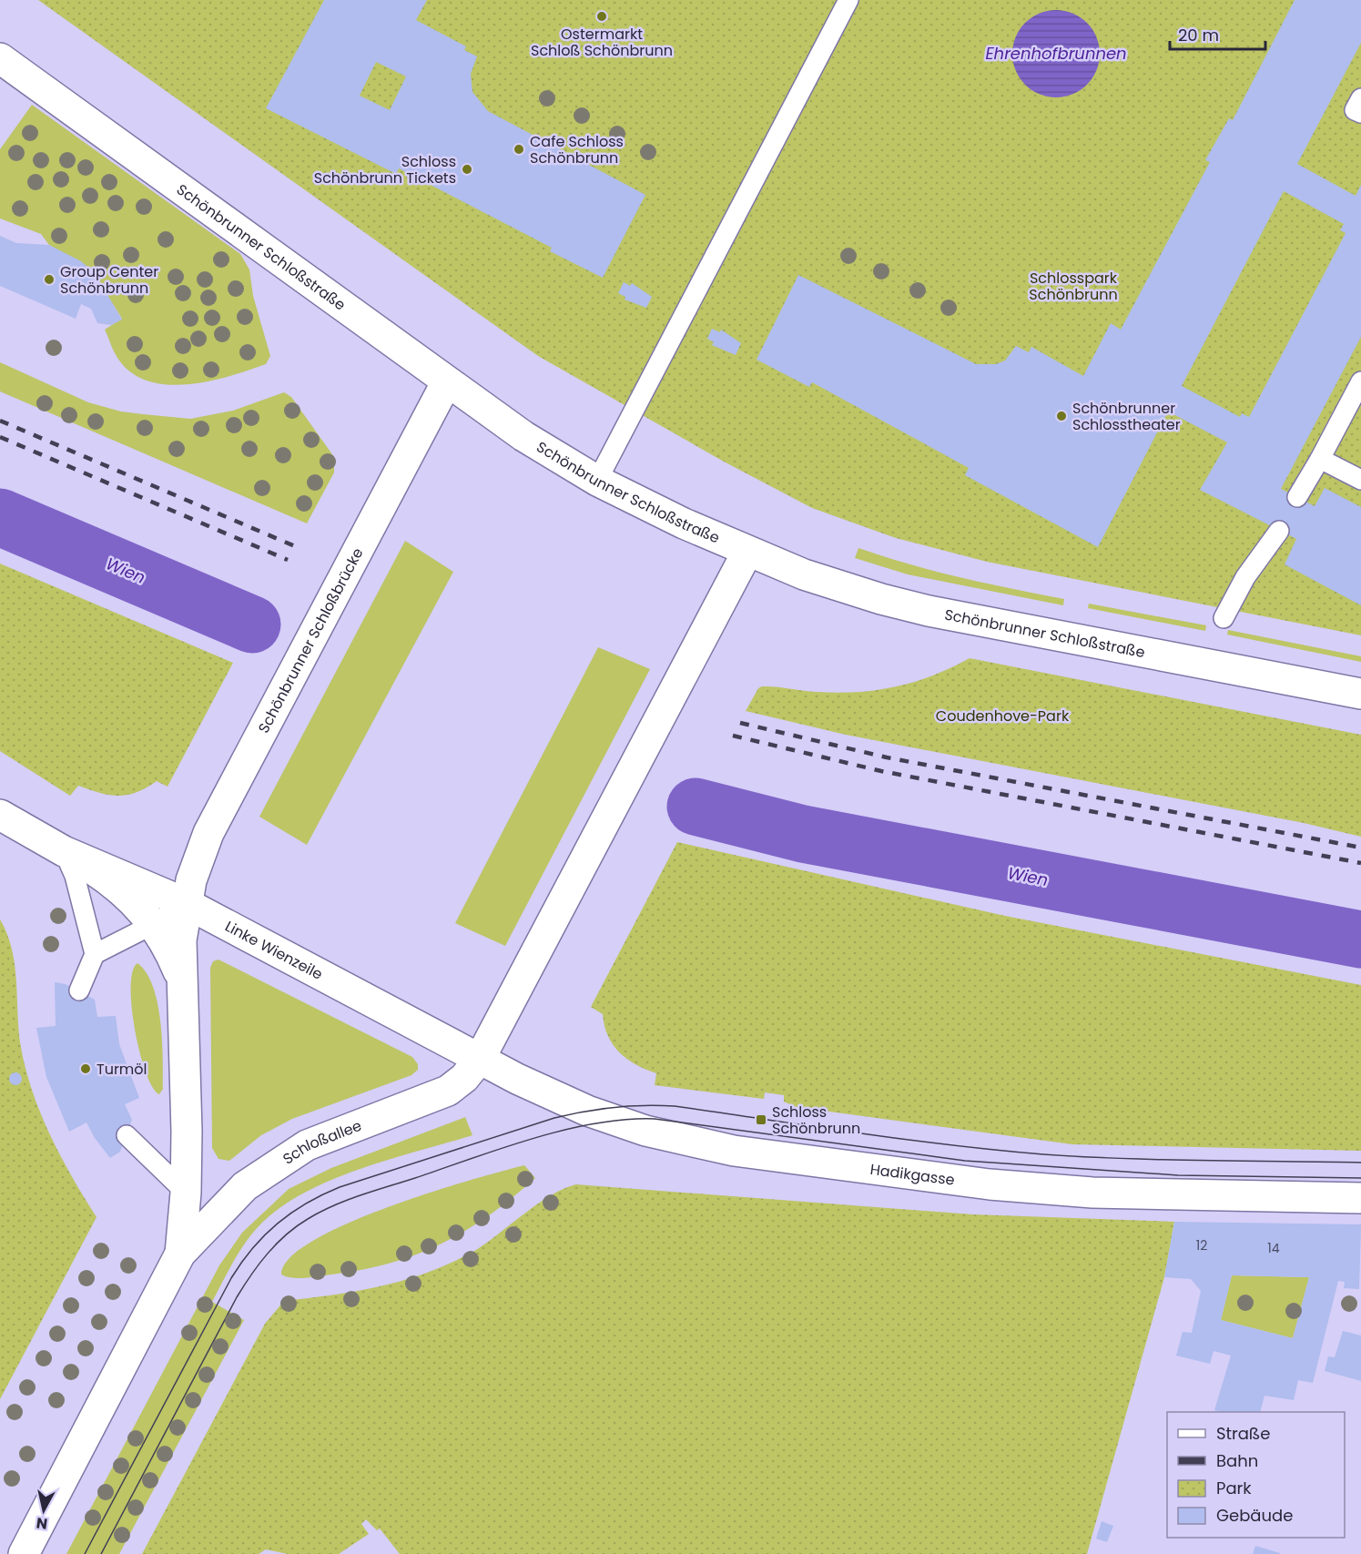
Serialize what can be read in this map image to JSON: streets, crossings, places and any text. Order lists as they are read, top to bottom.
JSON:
{
  "streets": {
    "main road": [
      "Schönbrunner Schloßstraße",
      "Schönbrunner Schloßbrücke",
      "Linke Wienzeile",
      "Schloßallee",
      "Hadikgasse"
    ]
  },
  "crossings": [
    ["Schönbrunner Schloßstraße", "Schönbrunner Schloßbrücke"],
    ["Schönbrunner Schloßbrücke", "Linke Wienzeile"],
    ["Schönbrunner Schloßbrücke", "Schloßallee"],
    ["Linke Wienzeile", "Schloßallee"],
    ["Linke Wienzeile", "Hadikgasse"],
    ["Schloßallee", "Hadikgasse"]
  ],
  "water": ["Ehrenhofbrunnen", "Wien"],
  "parks": ["Schlosspark Schönbrunn", "Coudenhove-Park"],
  "places": {
    "other": [
      "Ostermarkt Schloß Schönbrunn",
      "Cafe Schloss Schönbrunn",
      "Schloss Schönbrunn Tickets",
      "Group Center Schönbrunn",
      "Schönbrunner Schlosstheater",
      "Turmöl"
    ],
    "transit": ["Schloss Schönbrunn"]
  },
  "house_numbers": ["12", "14"],
  "legend": [
    "Straße",
    "Bahn",
    "Park",
    "Gebäude"
  ],
  "scale_bar": "20 m",
  "north": "bottom"
}
